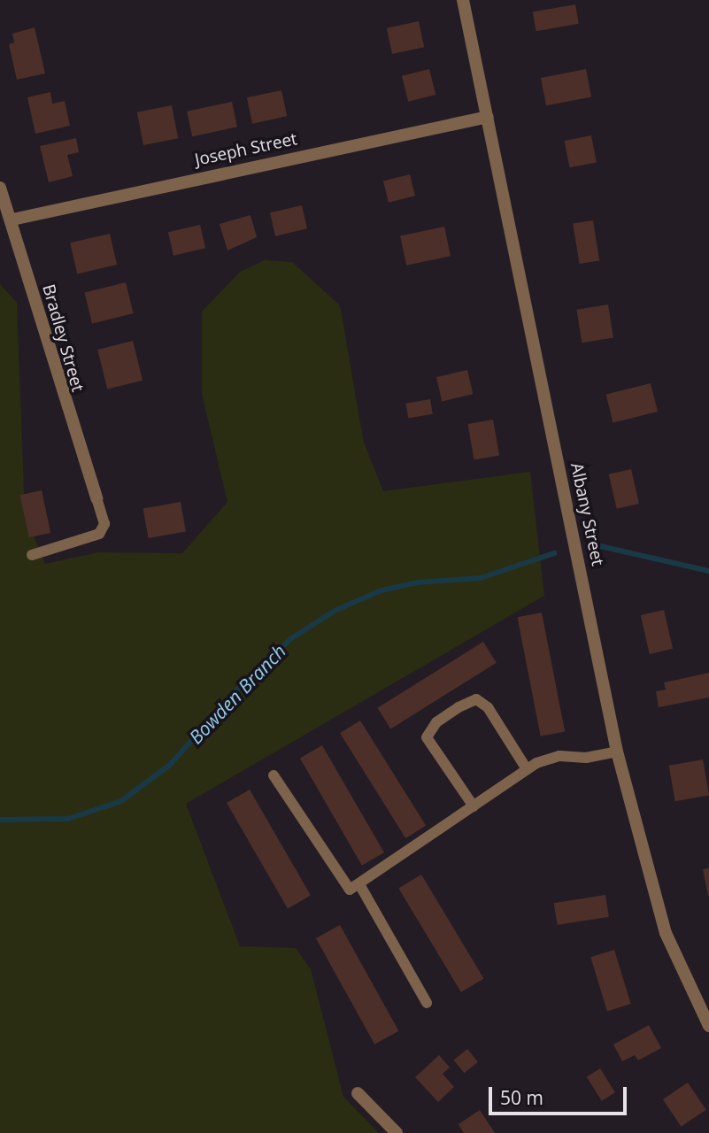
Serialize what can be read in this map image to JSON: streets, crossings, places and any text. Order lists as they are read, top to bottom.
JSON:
{
  "streets": {
    "street": ["Joseph Street", "Bradley Street", "Albany Street"]
  },
  "crossings": [
    ["Joseph Street", "Bradley Street"],
    ["Joseph Street", "Albany Street"]
  ],
  "water": ["Bowden Branch"],
  "scale_bar": "50 m"
}
